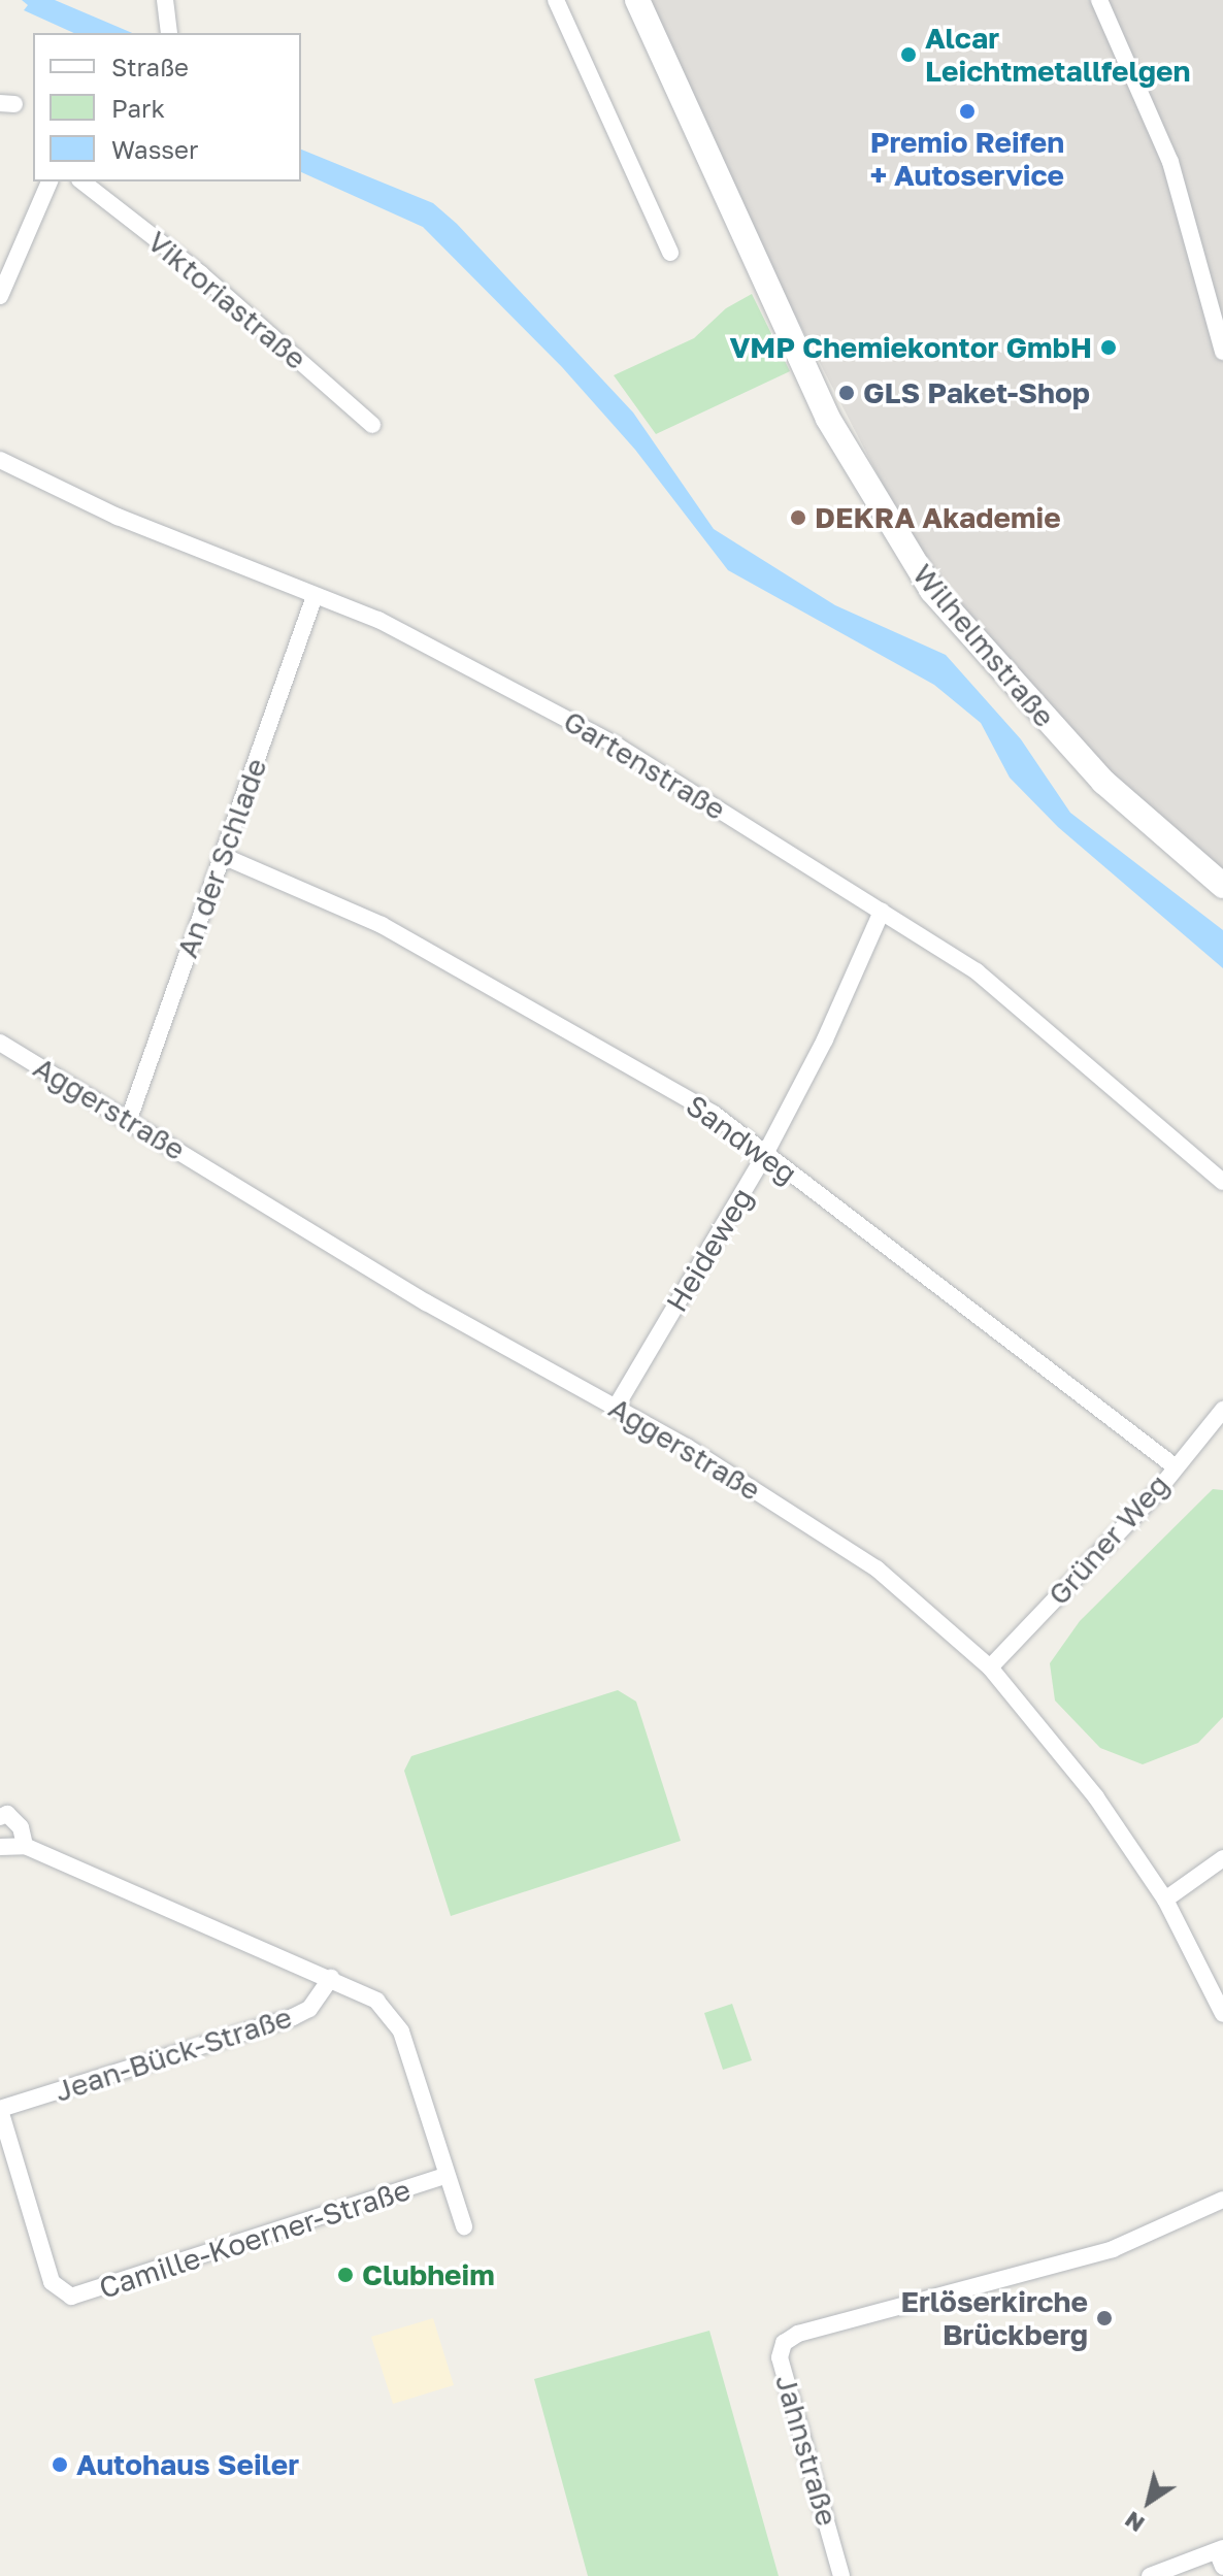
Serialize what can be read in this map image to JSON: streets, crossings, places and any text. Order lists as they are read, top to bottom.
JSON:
{
  "streets": {
    "main road": ["Wilhelmstraße"],
    "street": [
      "Viktoriastraße",
      "Gartenstraße",
      "An der Schlade",
      "Aggerstraße",
      "Sandweg",
      "Heideweg",
      "Grüner Weg",
      "Jean-Bück-Straße",
      "Camille-Koerner-Straße",
      "Jahnstraße"
    ]
  },
  "crossings": [
    ["Gartenstraße", "An der Schlade"],
    ["Gartenstraße", "Heideweg"],
    ["An der Schlade", "Aggerstraße"],
    ["An der Schlade", "Sandweg"],
    ["Aggerstraße", "Heideweg"],
    ["Aggerstraße", "Grüner Weg"],
    ["Sandweg", "Heideweg"],
    ["Sandweg", "Grüner Weg"],
    ["Jean-Bück-Straße", "Camille-Koerner-Straße"]
  ],
  "places": [
    "Alcar Leichtmetallfelgen",
    "Premio Reifen + Autoservice",
    "VMP Chemiekontor GmbH",
    "GLS Paket-Shop",
    "DEKRA Akademie",
    "Clubheim",
    "Erlöserkirche Brückberg",
    "Autohaus Seiler"
  ],
  "legend": ["Straße", "Park", "Wasser"],
  "north": "bottom left"
}
